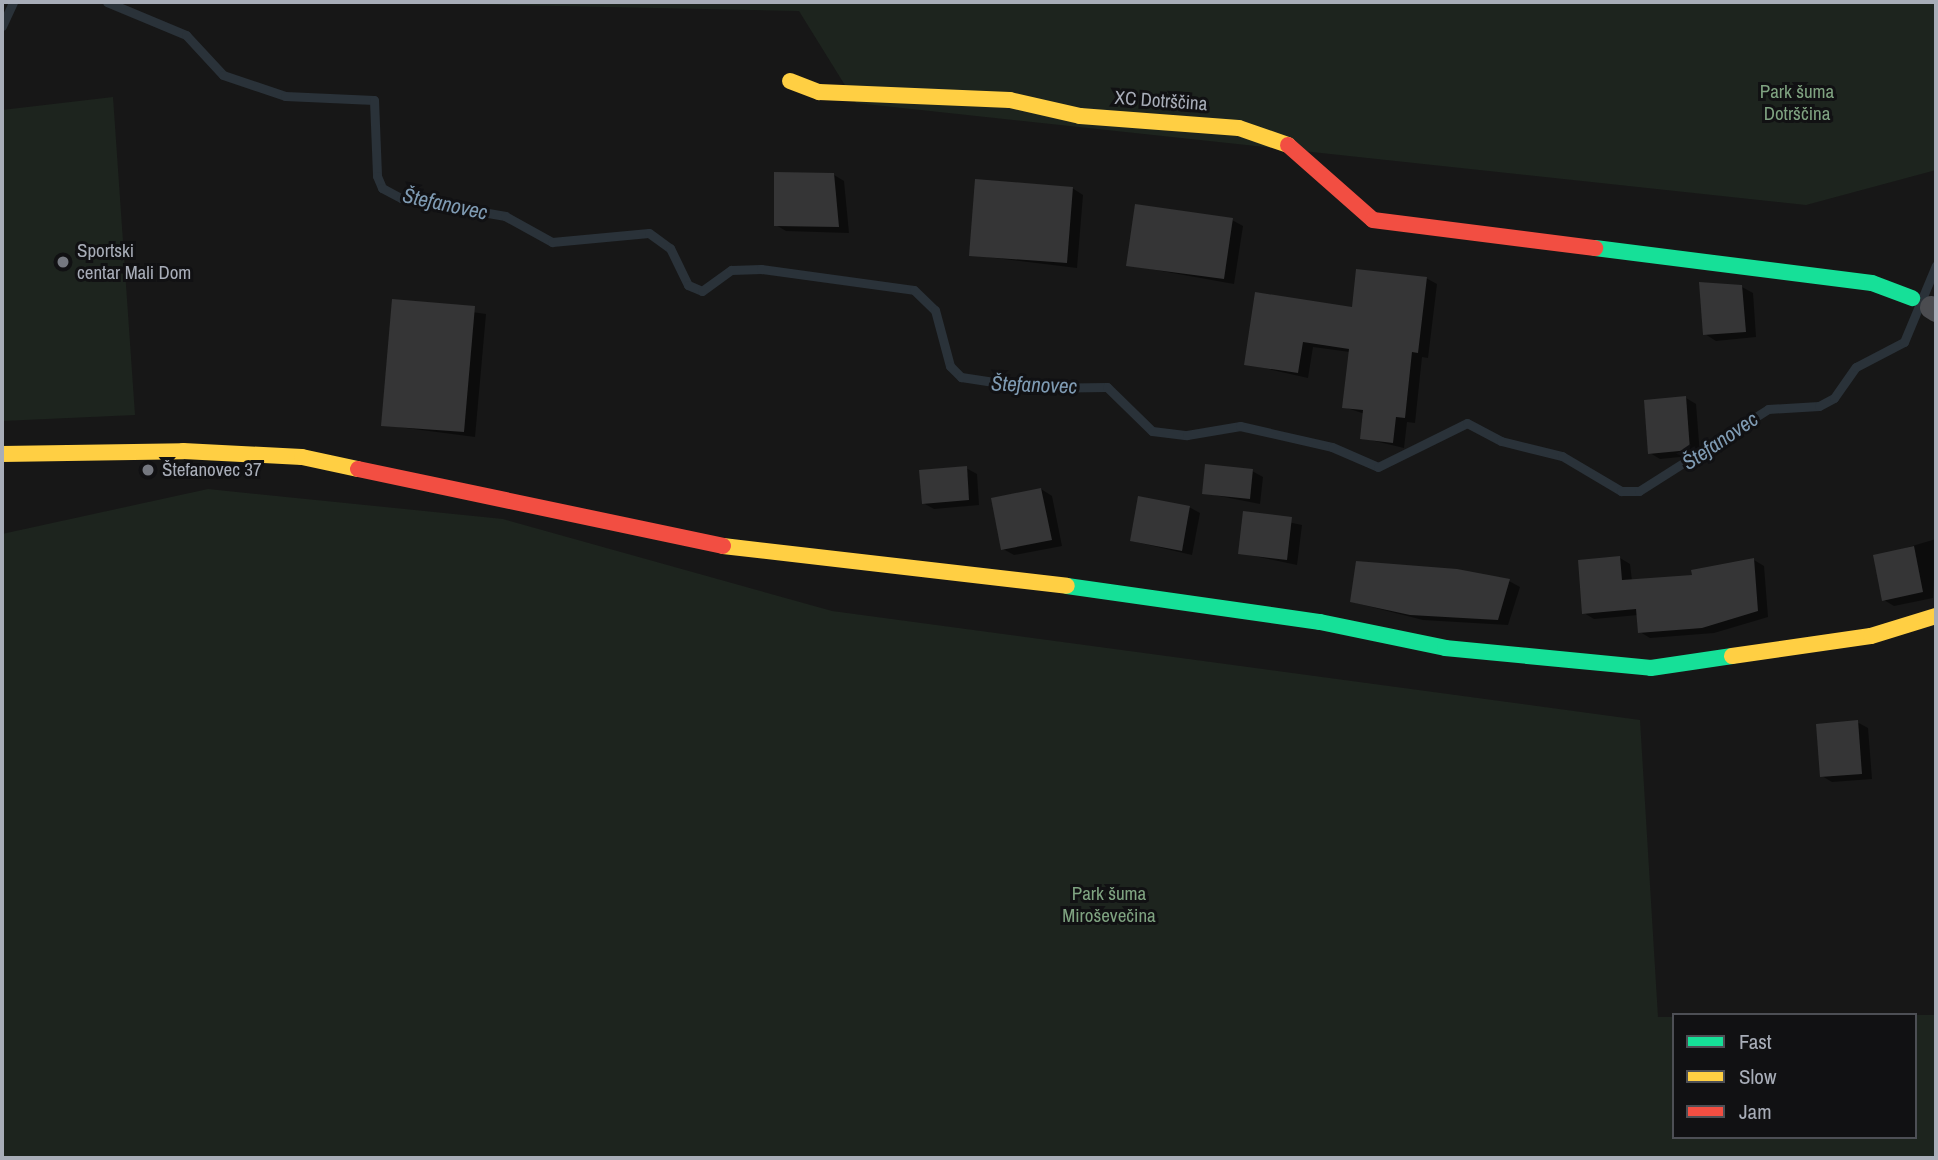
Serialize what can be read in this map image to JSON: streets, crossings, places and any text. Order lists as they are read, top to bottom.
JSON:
{
  "streets": {
    "street": ["XC Dotrščina"]
  },
  "water": ["Štefanovec"],
  "parks": ["Park šuma Dotrščina", "Park šuma Miroševečina"],
  "places": ["Sportski centar Mali Dom", "Štefanovec 37"],
  "legend": ["Fast", "Slow", "Jam"]
}
